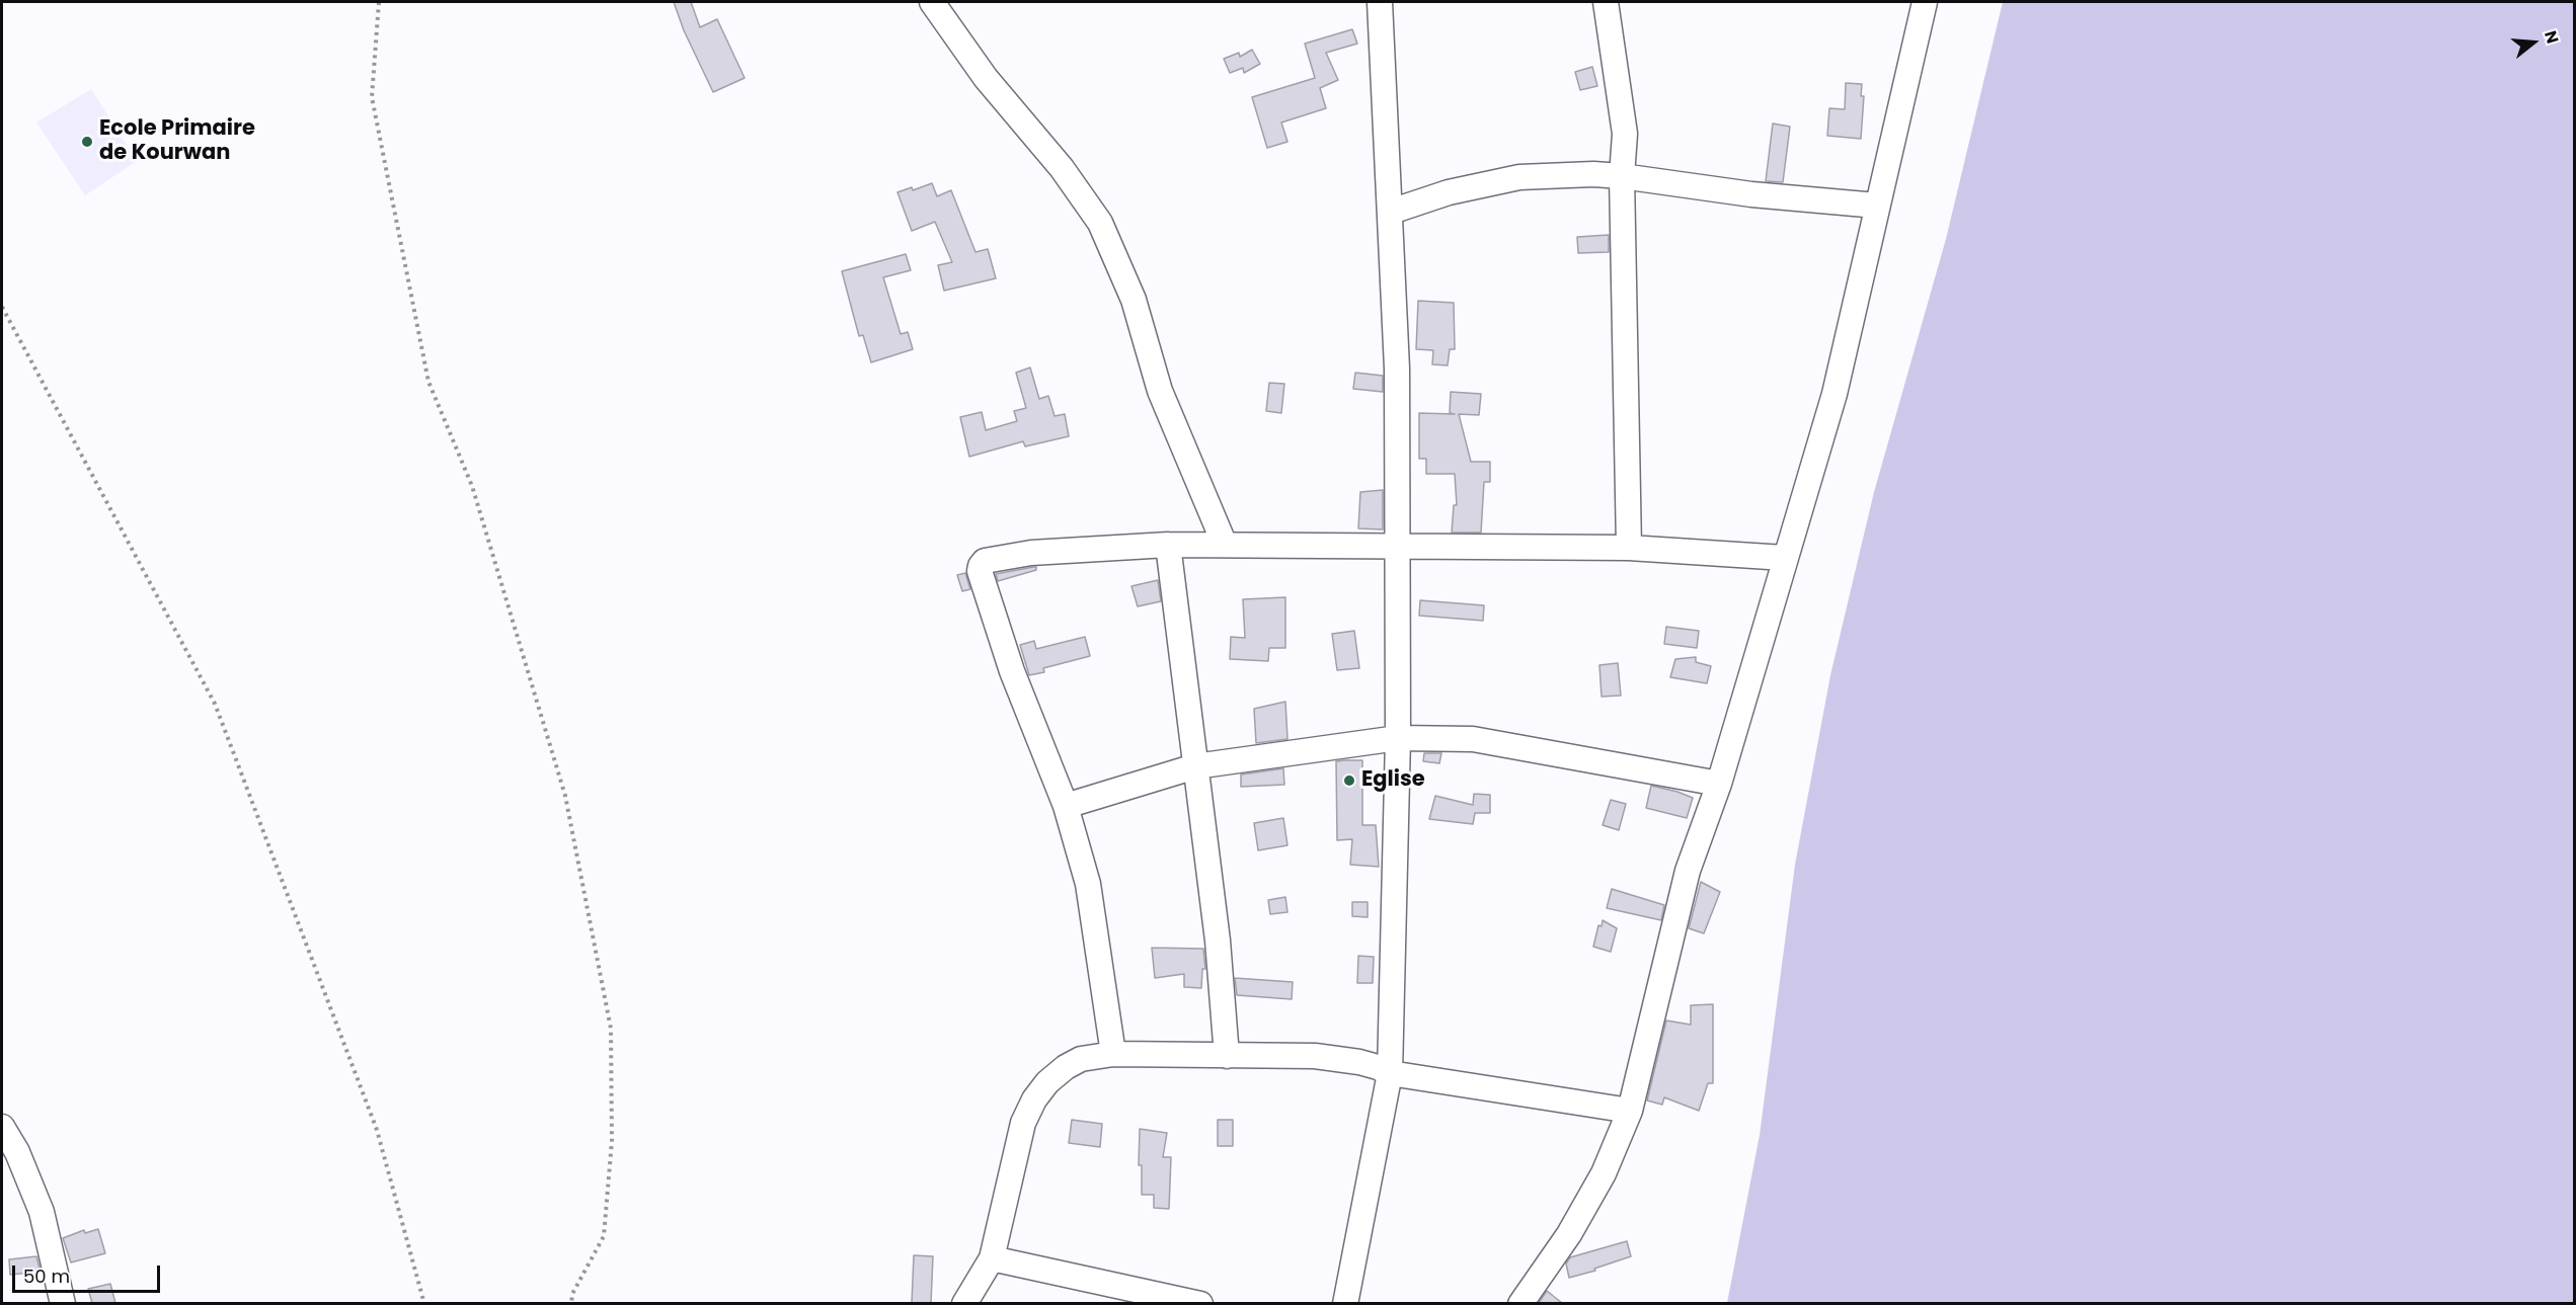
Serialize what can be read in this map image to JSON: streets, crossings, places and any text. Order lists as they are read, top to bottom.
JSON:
{
  "places": ["Ecole Primaire de Kourwan", "Eglise"],
  "scale_bar": "50 m",
  "north": "right"
}
